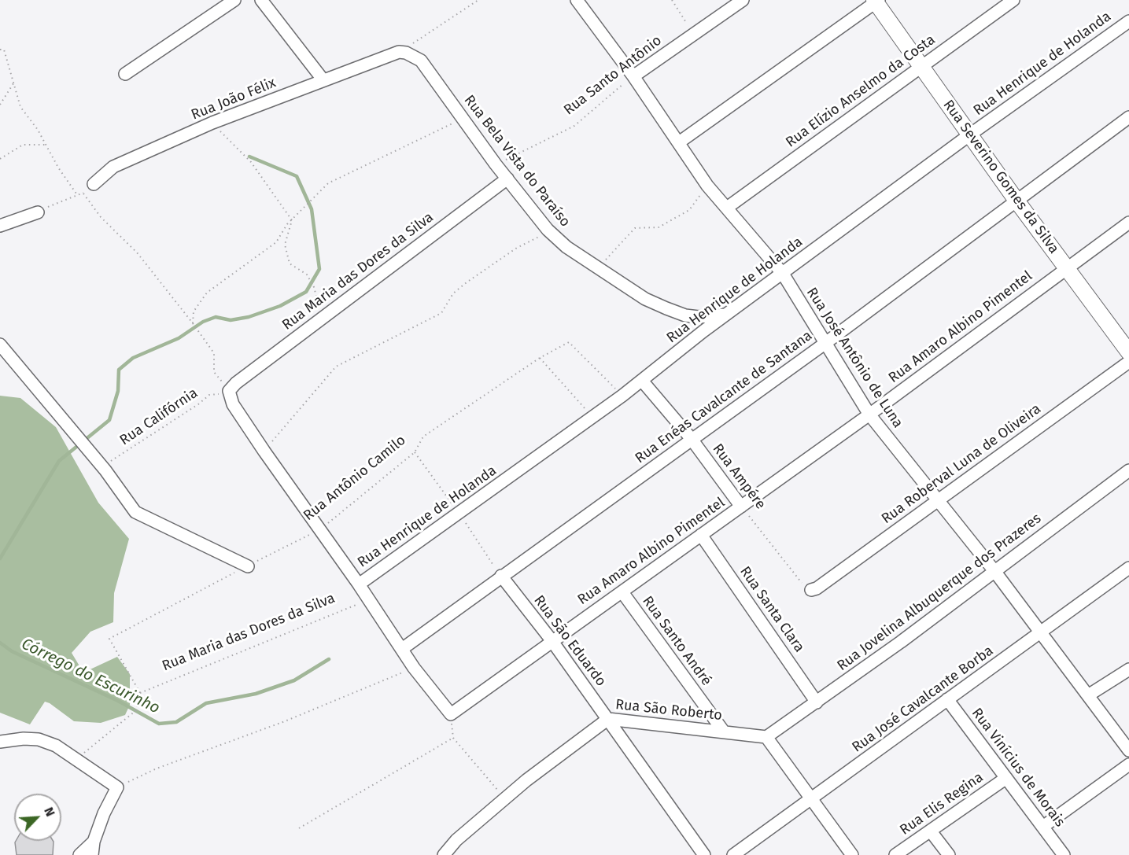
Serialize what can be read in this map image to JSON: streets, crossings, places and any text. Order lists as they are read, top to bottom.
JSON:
{
  "streets": {
    "street": [
      "Rua Henrique de Holanda",
      "Rua Santo Antônio",
      "Rua Elízio Anselmo da Costa",
      "Rua João Félix",
      "Rua Bela Vista do Paraíso",
      "Rua Severino Gomes da Silva",
      "Rua Maria das Dores da Silva",
      "Rua Amaro Albino Pimentel",
      "Rua José Antônio de Luna",
      "Rua Enéas Cavalcante de Santana",
      "Rua Roberval Luna de Oliveira",
      "Rua Ampére",
      "Rua Jovelina Albuquerque dos Prazeres",
      "Rua Santa Clara",
      "Rua São Eduardo",
      "Rua Santo André",
      "Rua José Cavalcante Borba",
      "Rua São Roberto",
      "Rua Vinícius de Morais",
      "Rua Elis Regina"
    ],
    "path": ["Rua Califórnia", "Rua Antônio Camilo"]
  },
  "crossings": [
    ["Rua Henrique de Holanda", "Rua Bela Vista do Paraíso"],
    ["Rua Henrique de Holanda", "Rua Severino Gomes da Silva"],
    ["Rua Henrique de Holanda", "Rua José Antônio de Luna"],
    ["Rua Henrique de Holanda", "Rua Ampére"],
    ["Rua Henrique de Holanda", "Rua Antônio Camilo"],
    ["Rua Santo Antônio", "Rua Bela Vista do Paraíso"],
    ["Rua Santo Antônio", "Rua José Antônio de Luna"],
    ["Rua Elízio Anselmo da Costa", "Rua Severino Gomes da Silva"],
    ["Rua Elízio Anselmo da Costa", "Rua José Antônio de Luna"],
    ["Rua João Félix", "Rua Bela Vista do Paraíso"],
    ["Rua Bela Vista do Paraíso", "Rua Maria das Dores da Silva"],
    ["Rua Severino Gomes da Silva", "Rua Amaro Albino Pimentel"],
    ["Rua Severino Gomes da Silva", "Rua Enéas Cavalcante de Santana"],
    ["Rua Maria das Dores da Silva", "Rua Califórnia"],
    ["Rua Maria das Dores da Silva", "Rua Antônio Camilo"],
    ["Rua Amaro Albino Pimentel", "Rua José Antônio de Luna"],
    ["Rua Amaro Albino Pimentel", "Rua Ampére"],
    ["Rua Amaro Albino Pimentel", "Rua Santa Clara"],
    ["Rua Amaro Albino Pimentel", "Rua São Eduardo"],
    ["Rua Amaro Albino Pimentel", "Rua Santo André"],
    ["Rua José Antônio de Luna", "Rua Enéas Cavalcante de Santana"],
    ["Rua José Antônio de Luna", "Rua Roberval Luna de Oliveira"],
    ["Rua José Antônio de Luna", "Rua Jovelina Albuquerque dos Prazeres"],
    ["Rua José Antônio de Luna", "Rua José Cavalcante Borba"],
    ["Rua Enéas Cavalcante de Santana", "Rua Ampére"],
    ["Rua Enéas Cavalcante de Santana", "Rua São Eduardo"],
    ["Rua Roberval Luna de Oliveira", "Rua Ampére"],
    ["Rua Jovelina Albuquerque dos Prazeres", "Rua Santa Clara"],
    ["Rua Jovelina Albuquerque dos Prazeres", "Rua São Roberto"],
    ["Rua São Eduardo", "Rua São Roberto"],
    ["Rua Santo André", "Rua São Roberto"],
    ["Rua José Cavalcante Borba", "Rua Vinícius de Morais"],
    ["Rua Vinícius de Morais", "Rua Elis Regina"]
  ],
  "water": ["Córrego do Escurinho"],
  "north": "top right"
}
